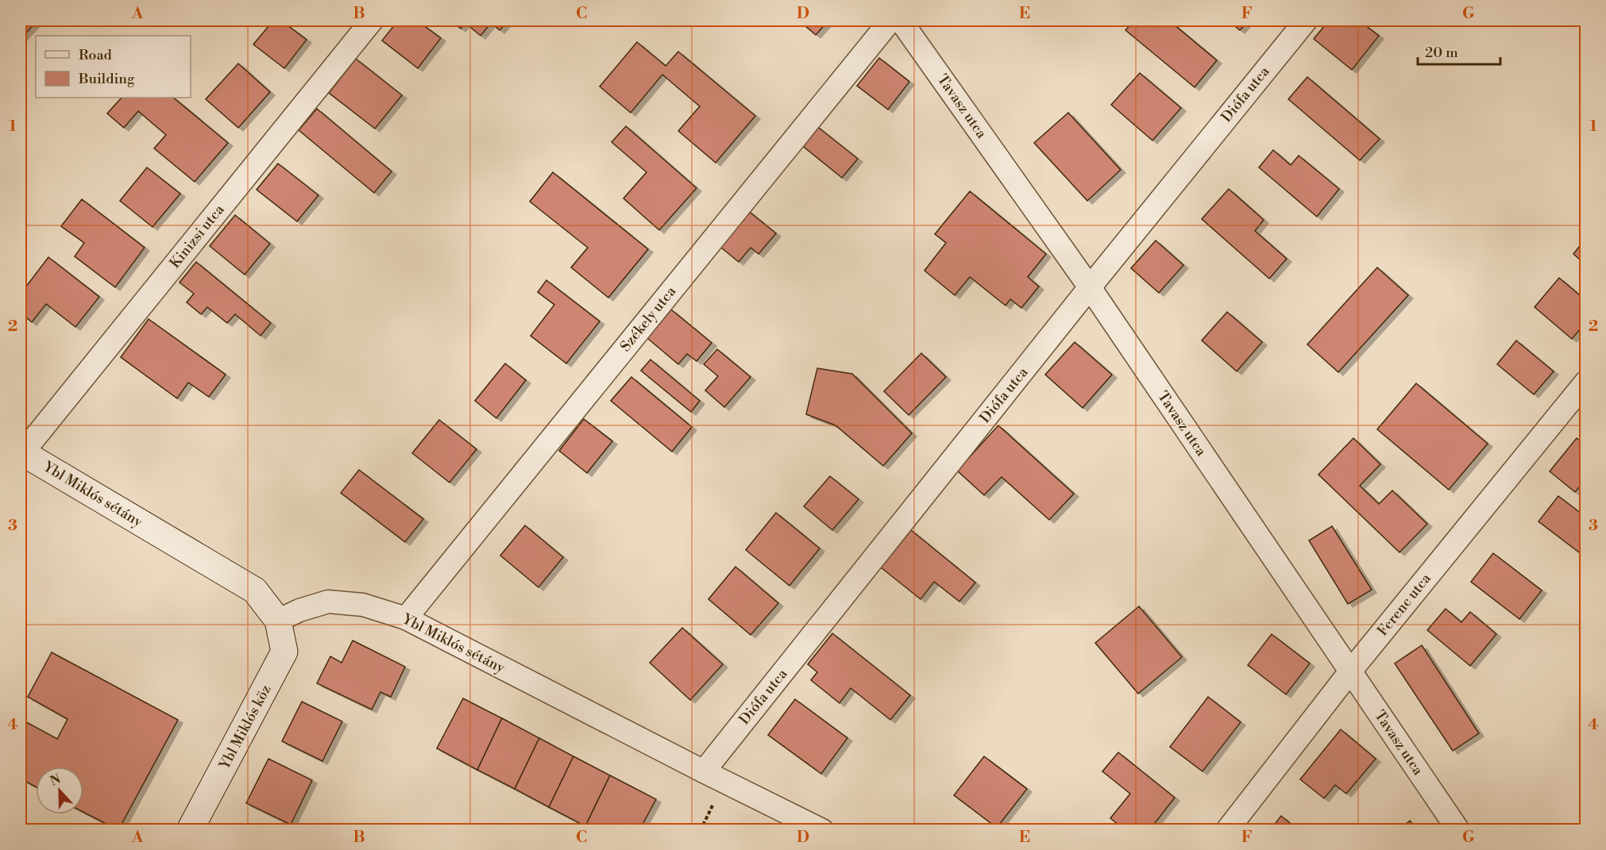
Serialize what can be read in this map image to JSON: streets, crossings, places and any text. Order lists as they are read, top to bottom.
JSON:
{
  "streets": {
    "street": [
      "Diófa utca",
      "Tavasz utca",
      "Kinizsi utca",
      "Székely utca",
      "Ybl Miklós sétány",
      "Ferenc utca",
      "Ybl Miklós köz"
    ]
  },
  "crossings": [
    ["Diófa utca", "Tavasz utca"],
    ["Diófa utca", "Ybl Miklós sétány"],
    ["Tavasz utca", "Ferenc utca"],
    ["Kinizsi utca", "Ybl Miklós sétány"],
    ["Székely utca", "Ybl Miklós sétány"],
    ["Ybl Miklós sétány", "Ybl Miklós köz"]
  ],
  "legend": ["Road", "Building"],
  "scale_bar": "20 m",
  "north": "top",
  "grid": {
    "columns": [
      "A",
      "B",
      "C",
      "D",
      "E",
      "F",
      "G"
    ],
    "rows": [
      "1",
      "2",
      "3",
      "4"
    ]
  }
}
